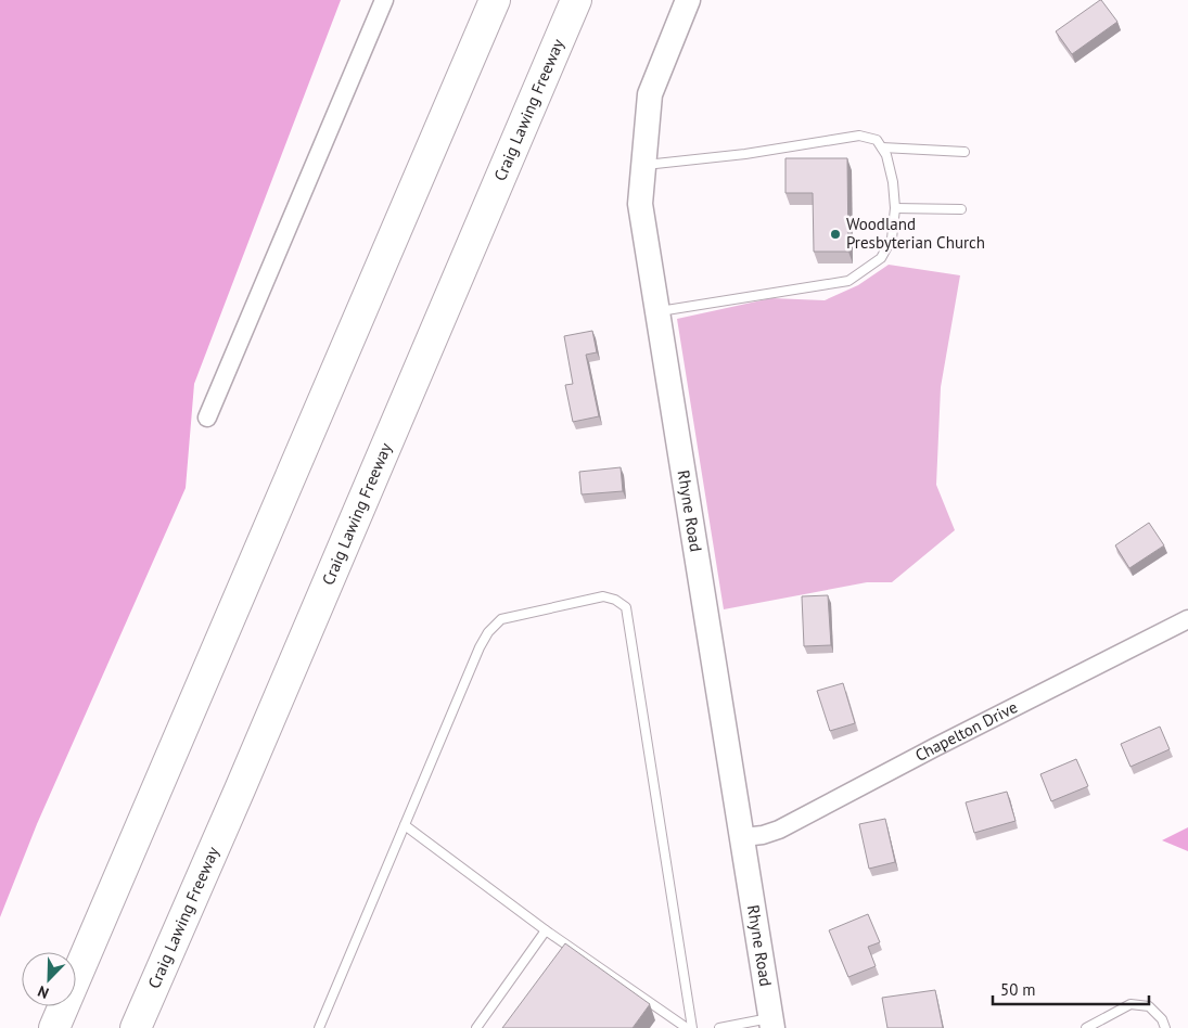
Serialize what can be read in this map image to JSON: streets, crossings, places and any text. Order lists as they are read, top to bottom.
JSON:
{
  "streets": {
    "highway": ["Craig Lawing Freeway"],
    "street": ["Rhyne Road", "Chapelton Drive"]
  },
  "crossings": [
    ["Rhyne Road", "Chapelton Drive"]
  ],
  "places": ["Woodland Presbyterian Church"],
  "scale_bar": "50 m",
  "north": "bottom left"
}
